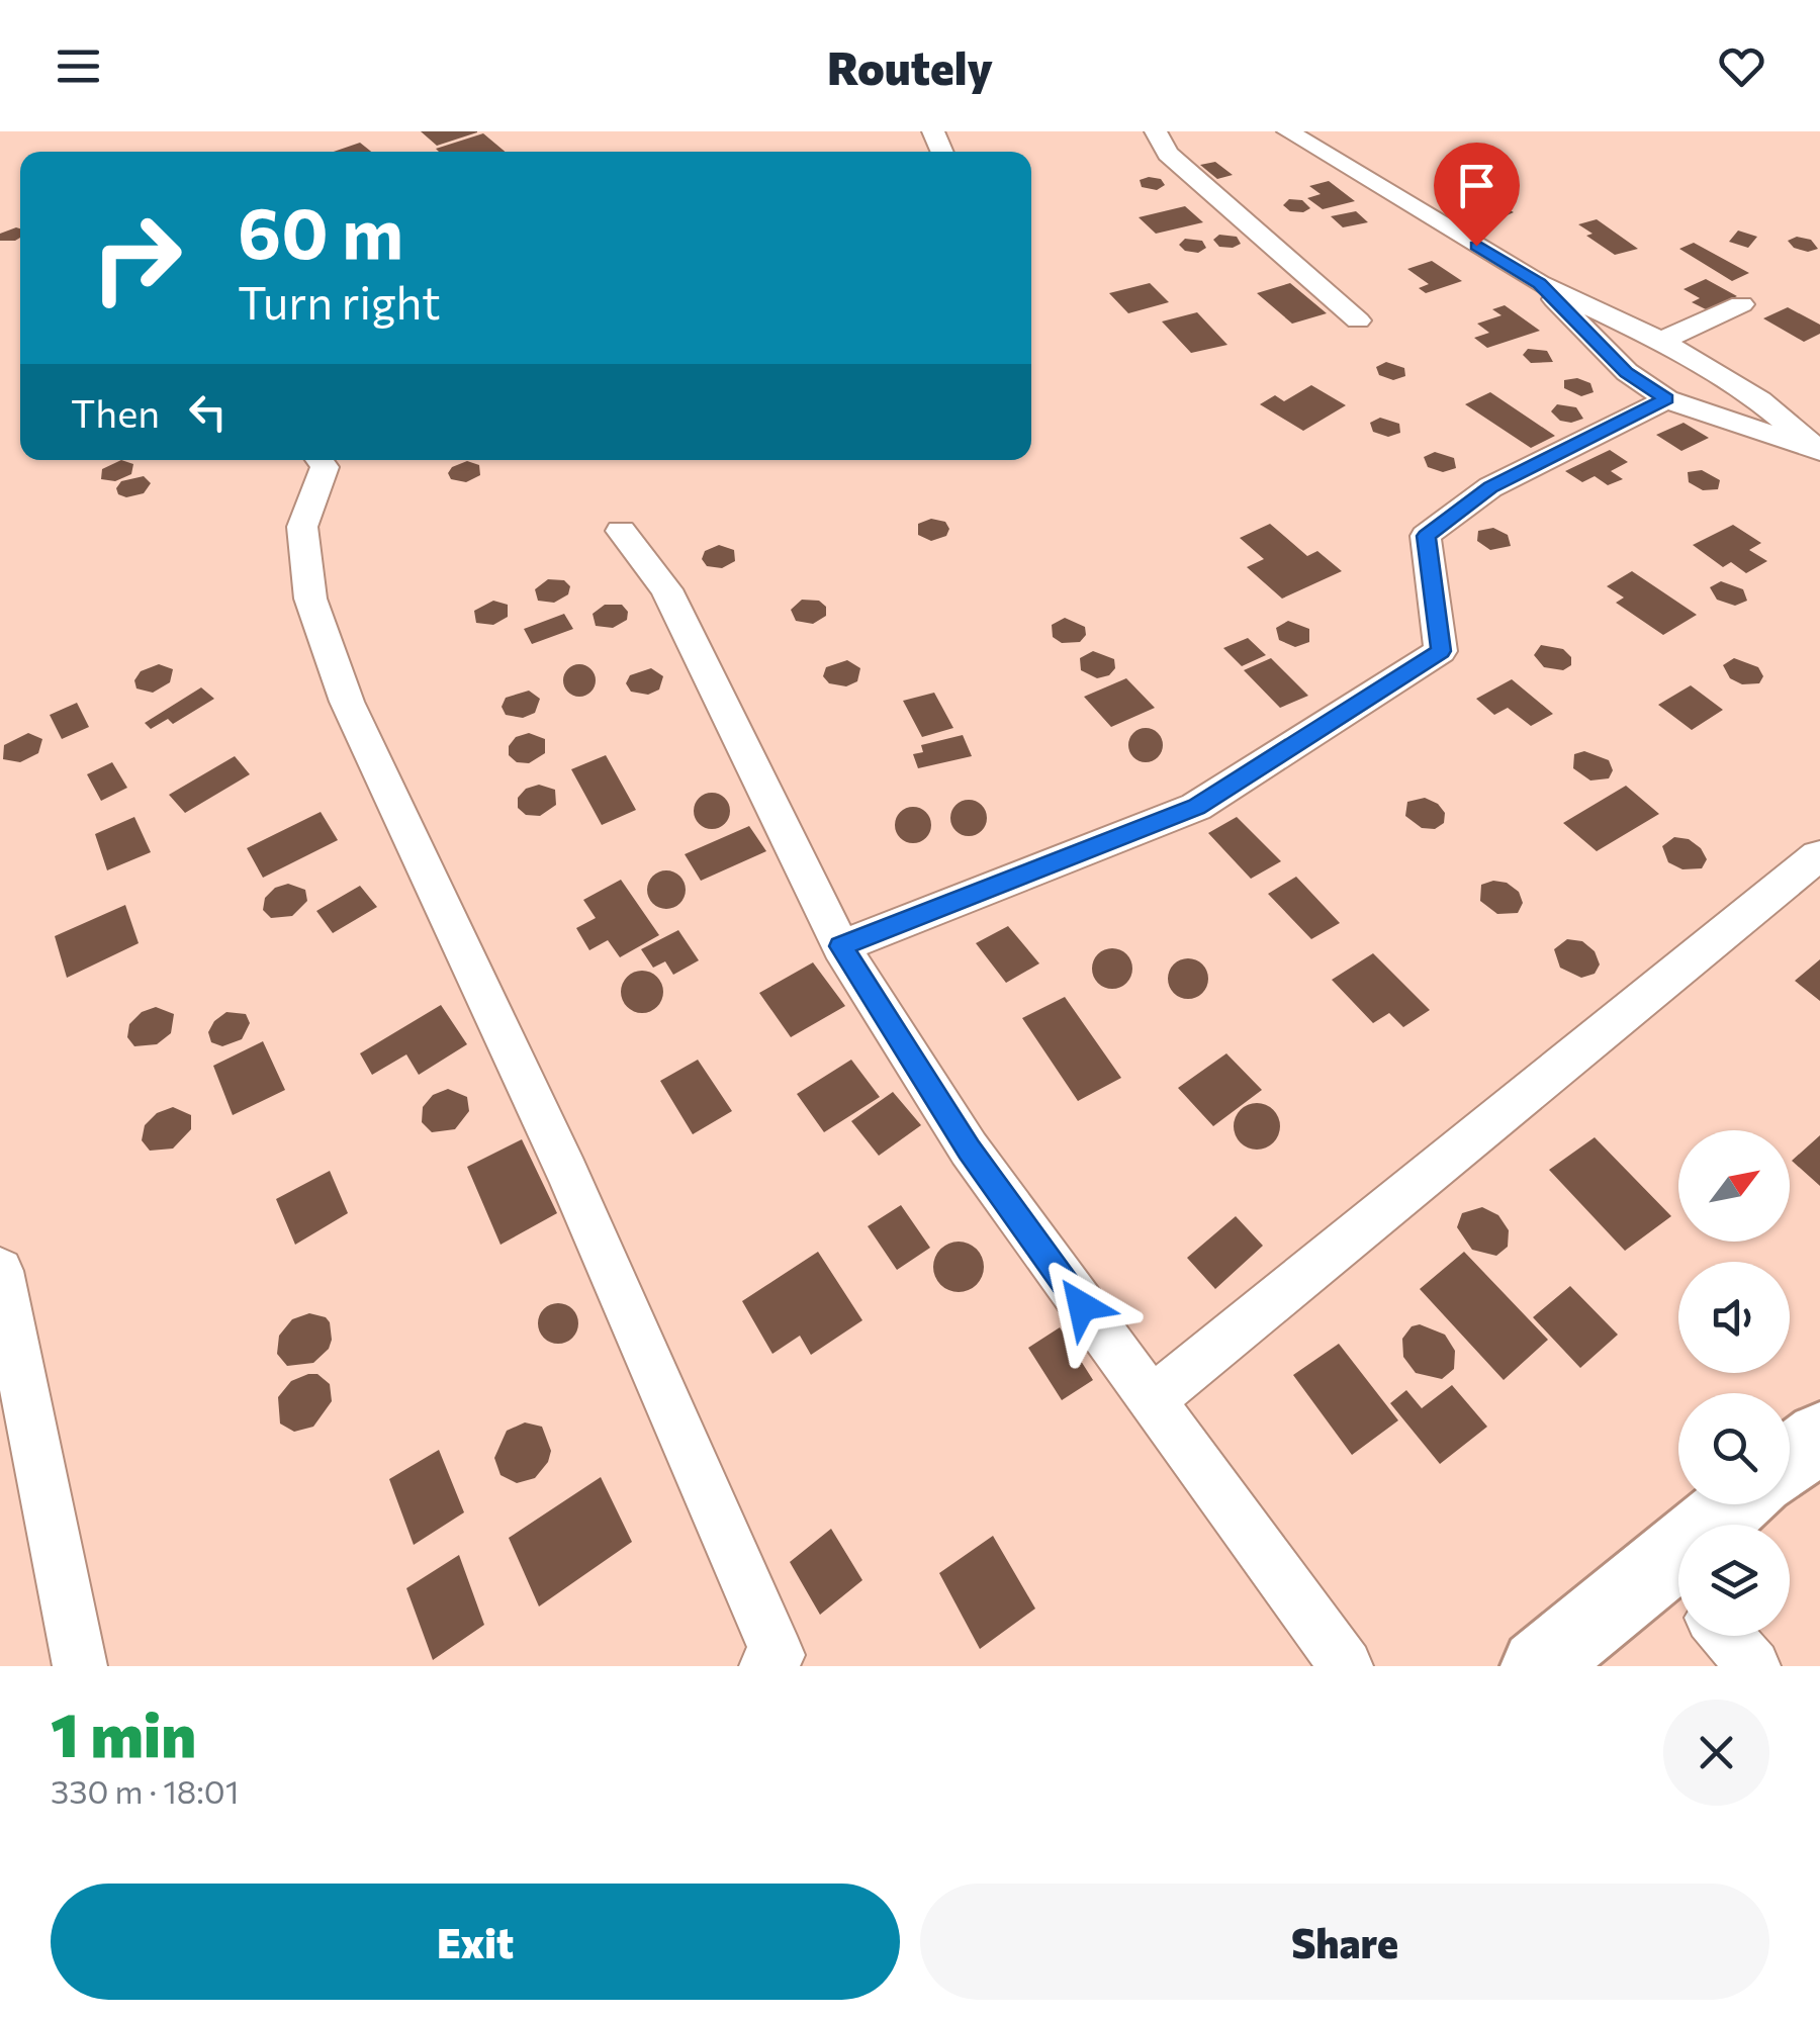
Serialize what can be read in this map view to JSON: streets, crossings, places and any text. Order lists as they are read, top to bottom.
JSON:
{
  "north": "top right",
  "page": {
    "header": "Routely",
    "turn": ["60 m", "Turn right"],
    "then": "Then",
    "heading": ["1 min", "330 m · 18:01"],
    "buttons": ["Exit", "Share"]
  }
}
